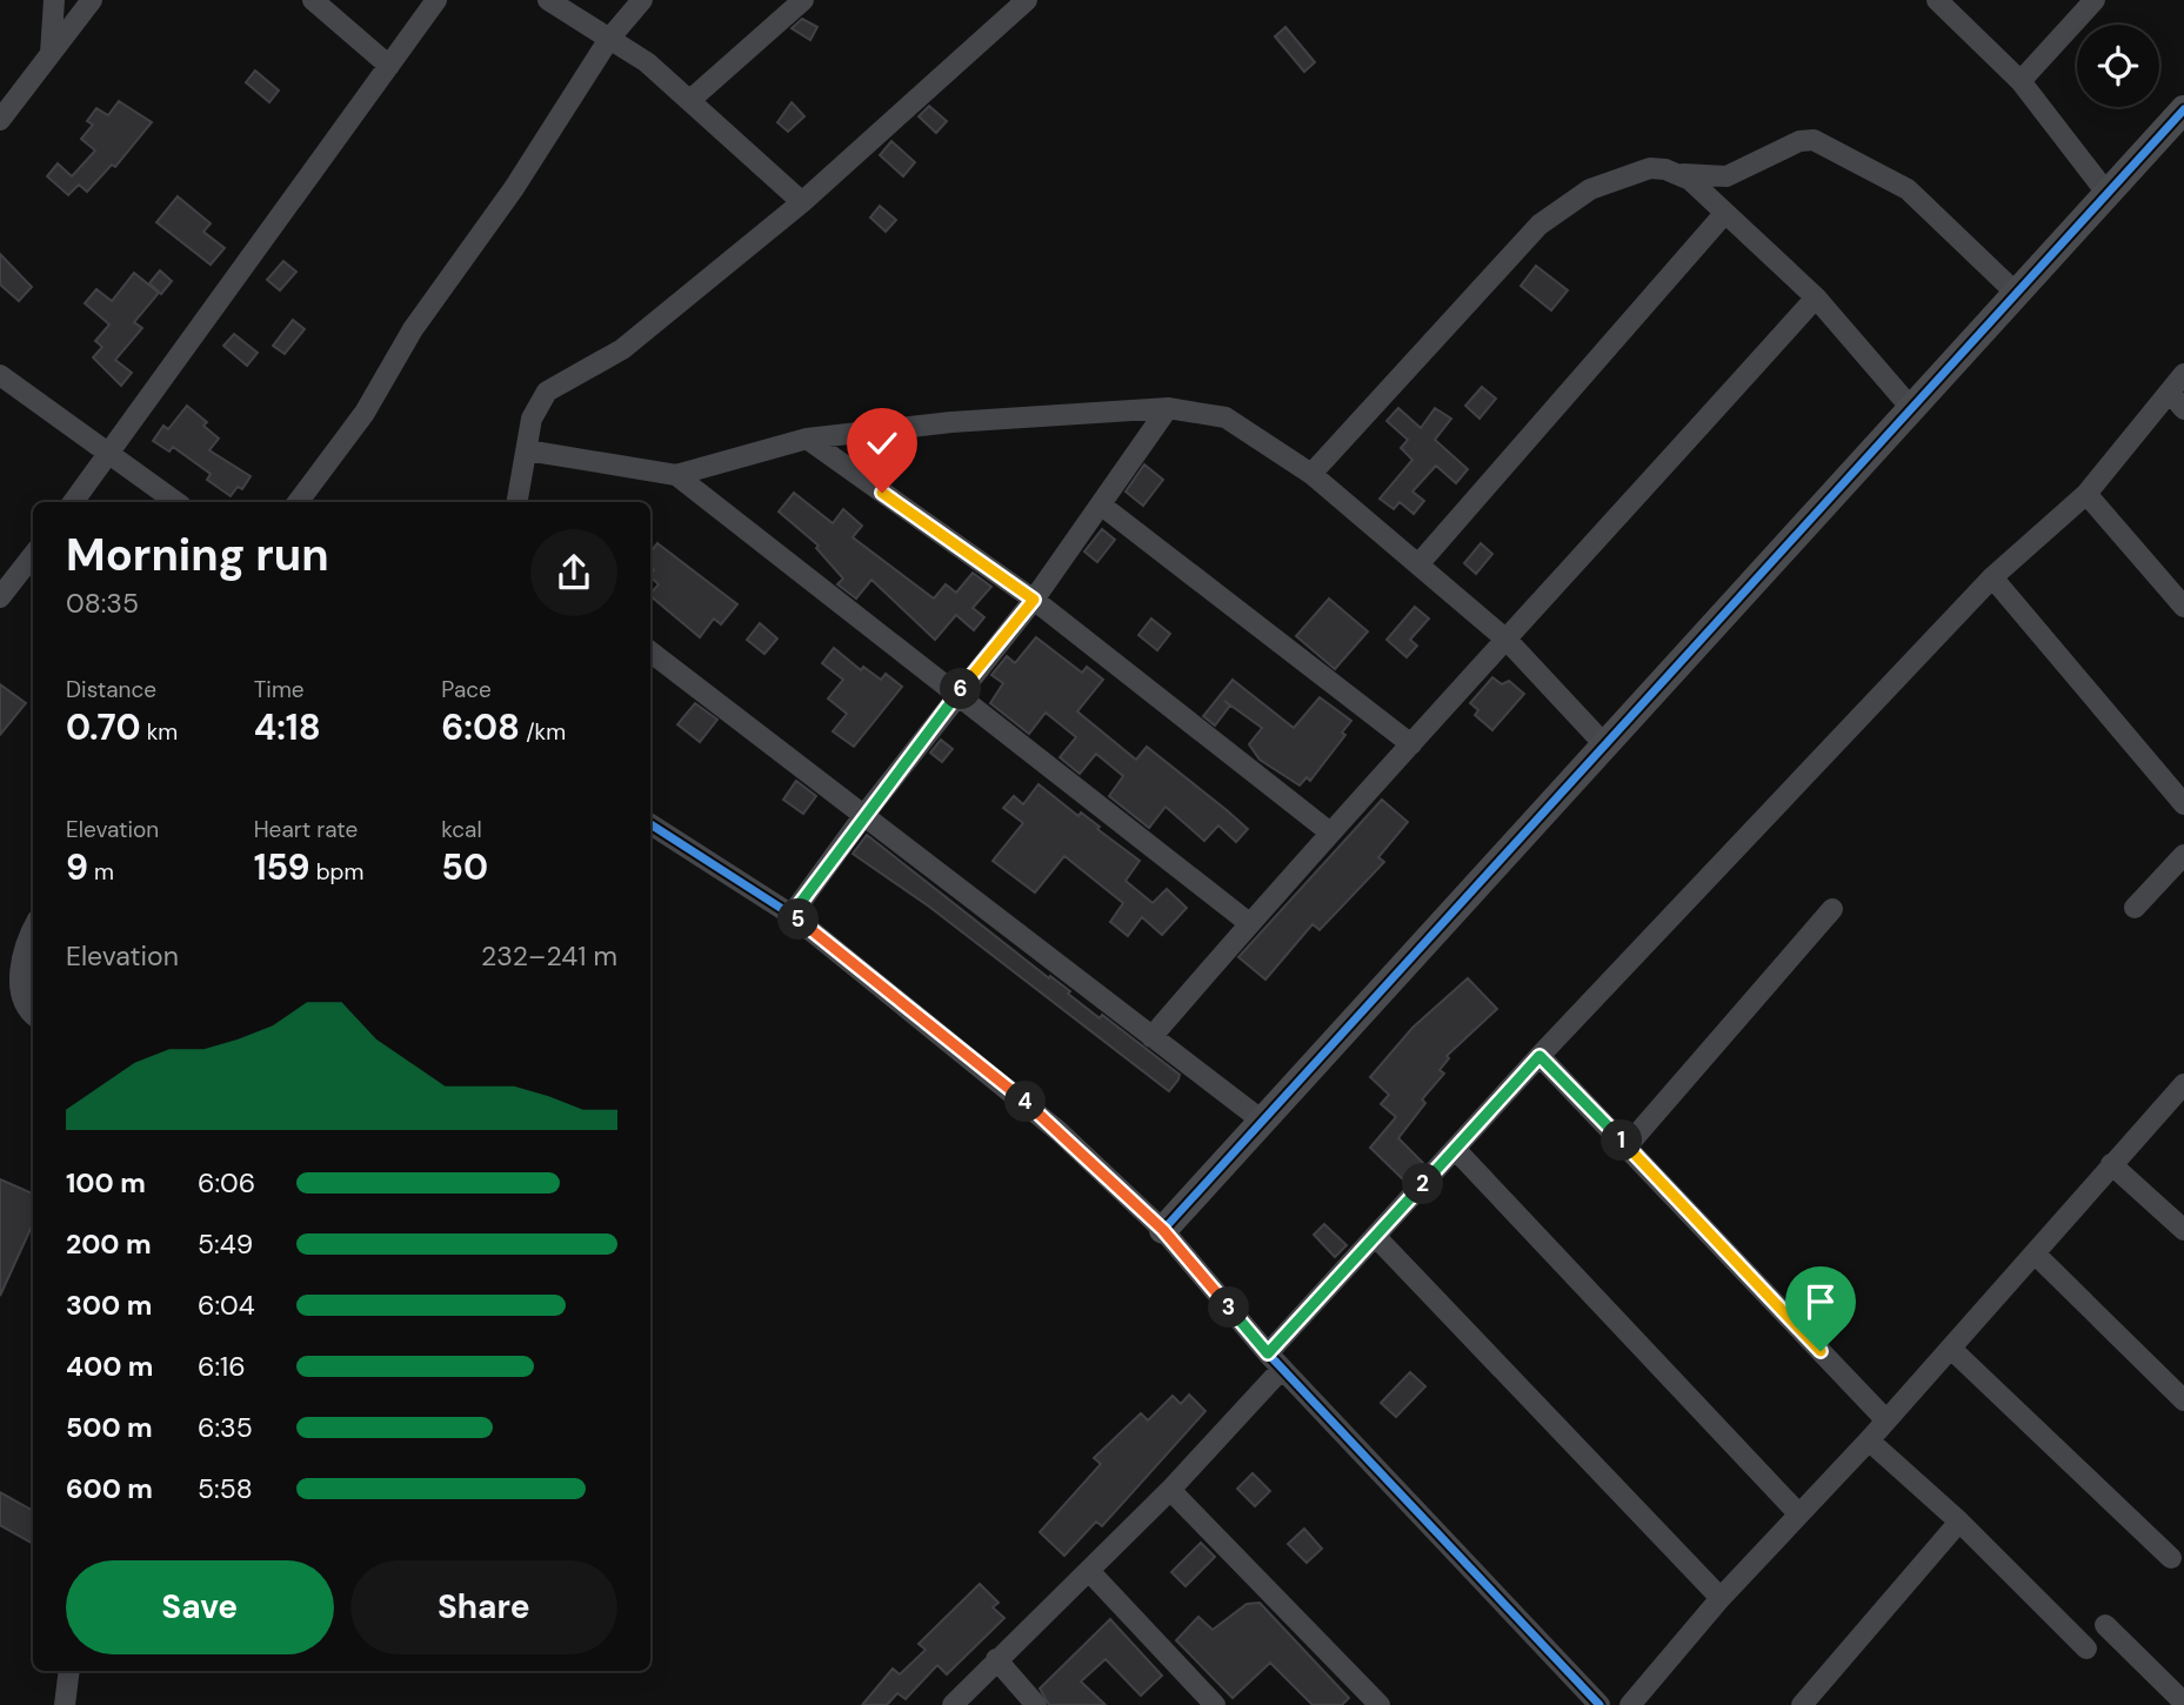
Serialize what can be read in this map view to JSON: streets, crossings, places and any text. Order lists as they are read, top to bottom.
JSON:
{
  "page": {
    "heading": ["Morning run", "08:35"],
    "stats": [
      ["Distance", "0.70 km"],
      ["Time", "4:18"],
      ["Pace", "6:08 /km"],
      ["Elevation", "9 m"],
      ["Heart rate", "159 bpm"],
      ["kcal", "50"]
    ],
    "pins": [
      "6",
      "5",
      "4",
      "1",
      "2",
      "3"
    ],
    "chart": ["Elevation", "232–241 m"],
    "list": [
      {
        "name": "100 m",
        "note": "6:06"
      },
      {
        "name": "200 m",
        "note": "5:49"
      },
      {
        "name": "300 m",
        "note": "6:04"
      },
      {
        "name": "400 m",
        "note": "6:16"
      },
      {
        "name": "500 m",
        "note": "6:35"
      },
      {
        "name": "600 m",
        "note": "5:58"
      }
    ],
    "buttons": ["Save", "Share"]
  }
}
